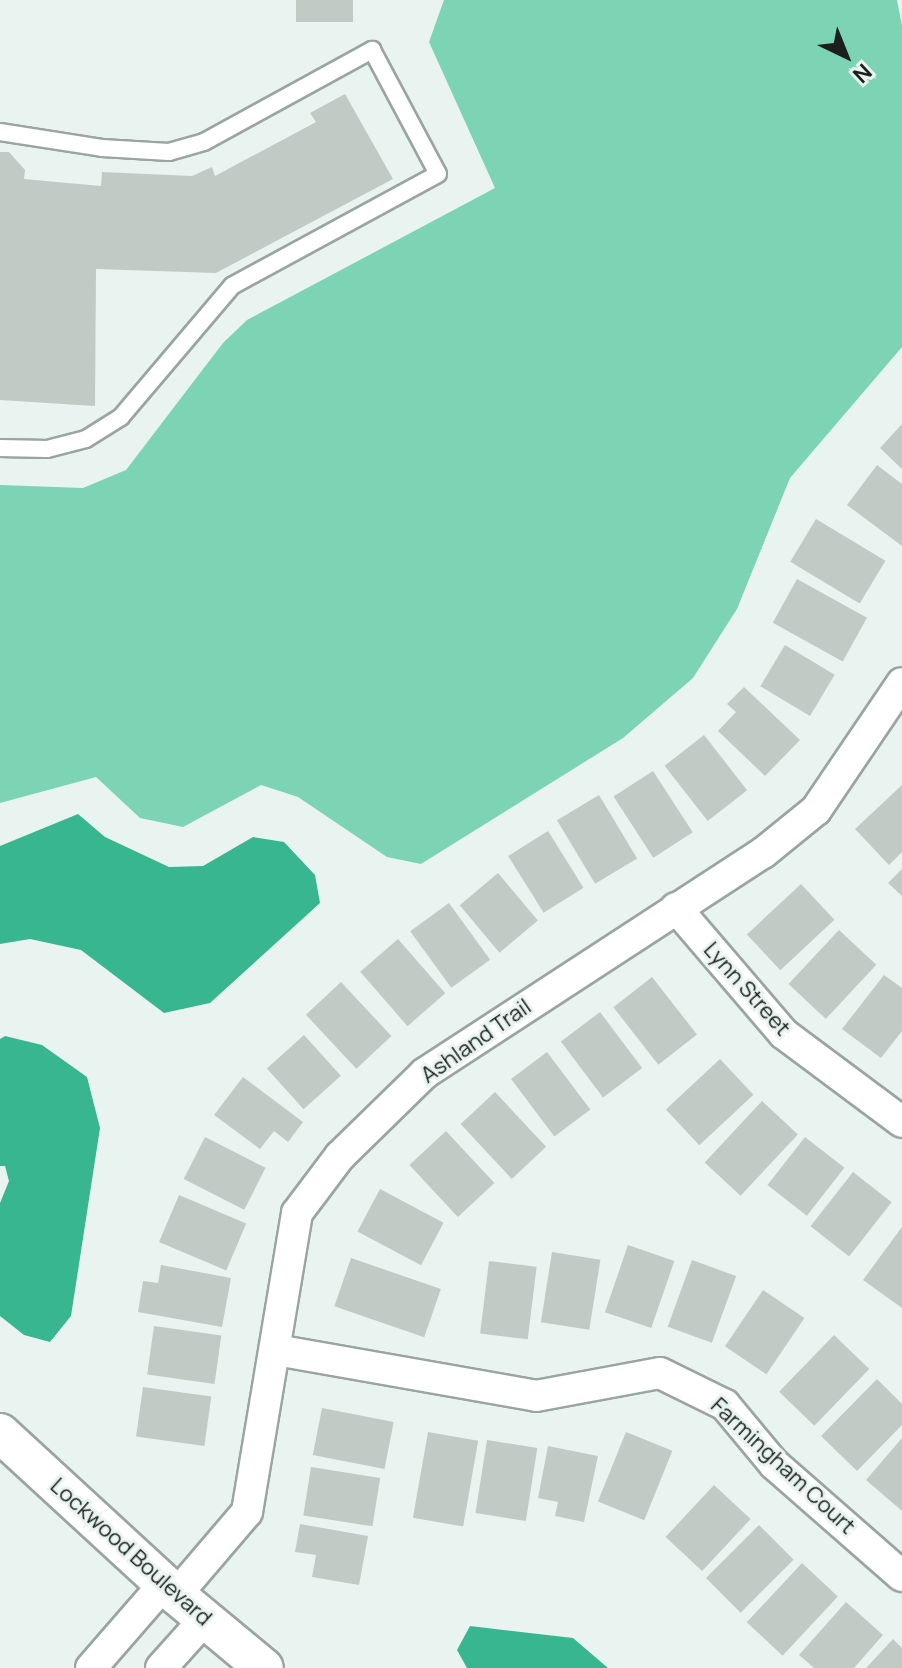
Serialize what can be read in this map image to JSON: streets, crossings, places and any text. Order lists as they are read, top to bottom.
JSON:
{
  "streets": {
    "street": [
      "Lynn Street",
      "Ashland Trail",
      "Farmingham Court",
      "Lockwood Boulevard"
    ]
  },
  "crossings": [
    ["Lynn Street", "Ashland Trail"],
    ["Ashland Trail", "Farmingham Court"],
    ["Ashland Trail", "Lockwood Boulevard"]
  ],
  "north": "bottom right"
}
